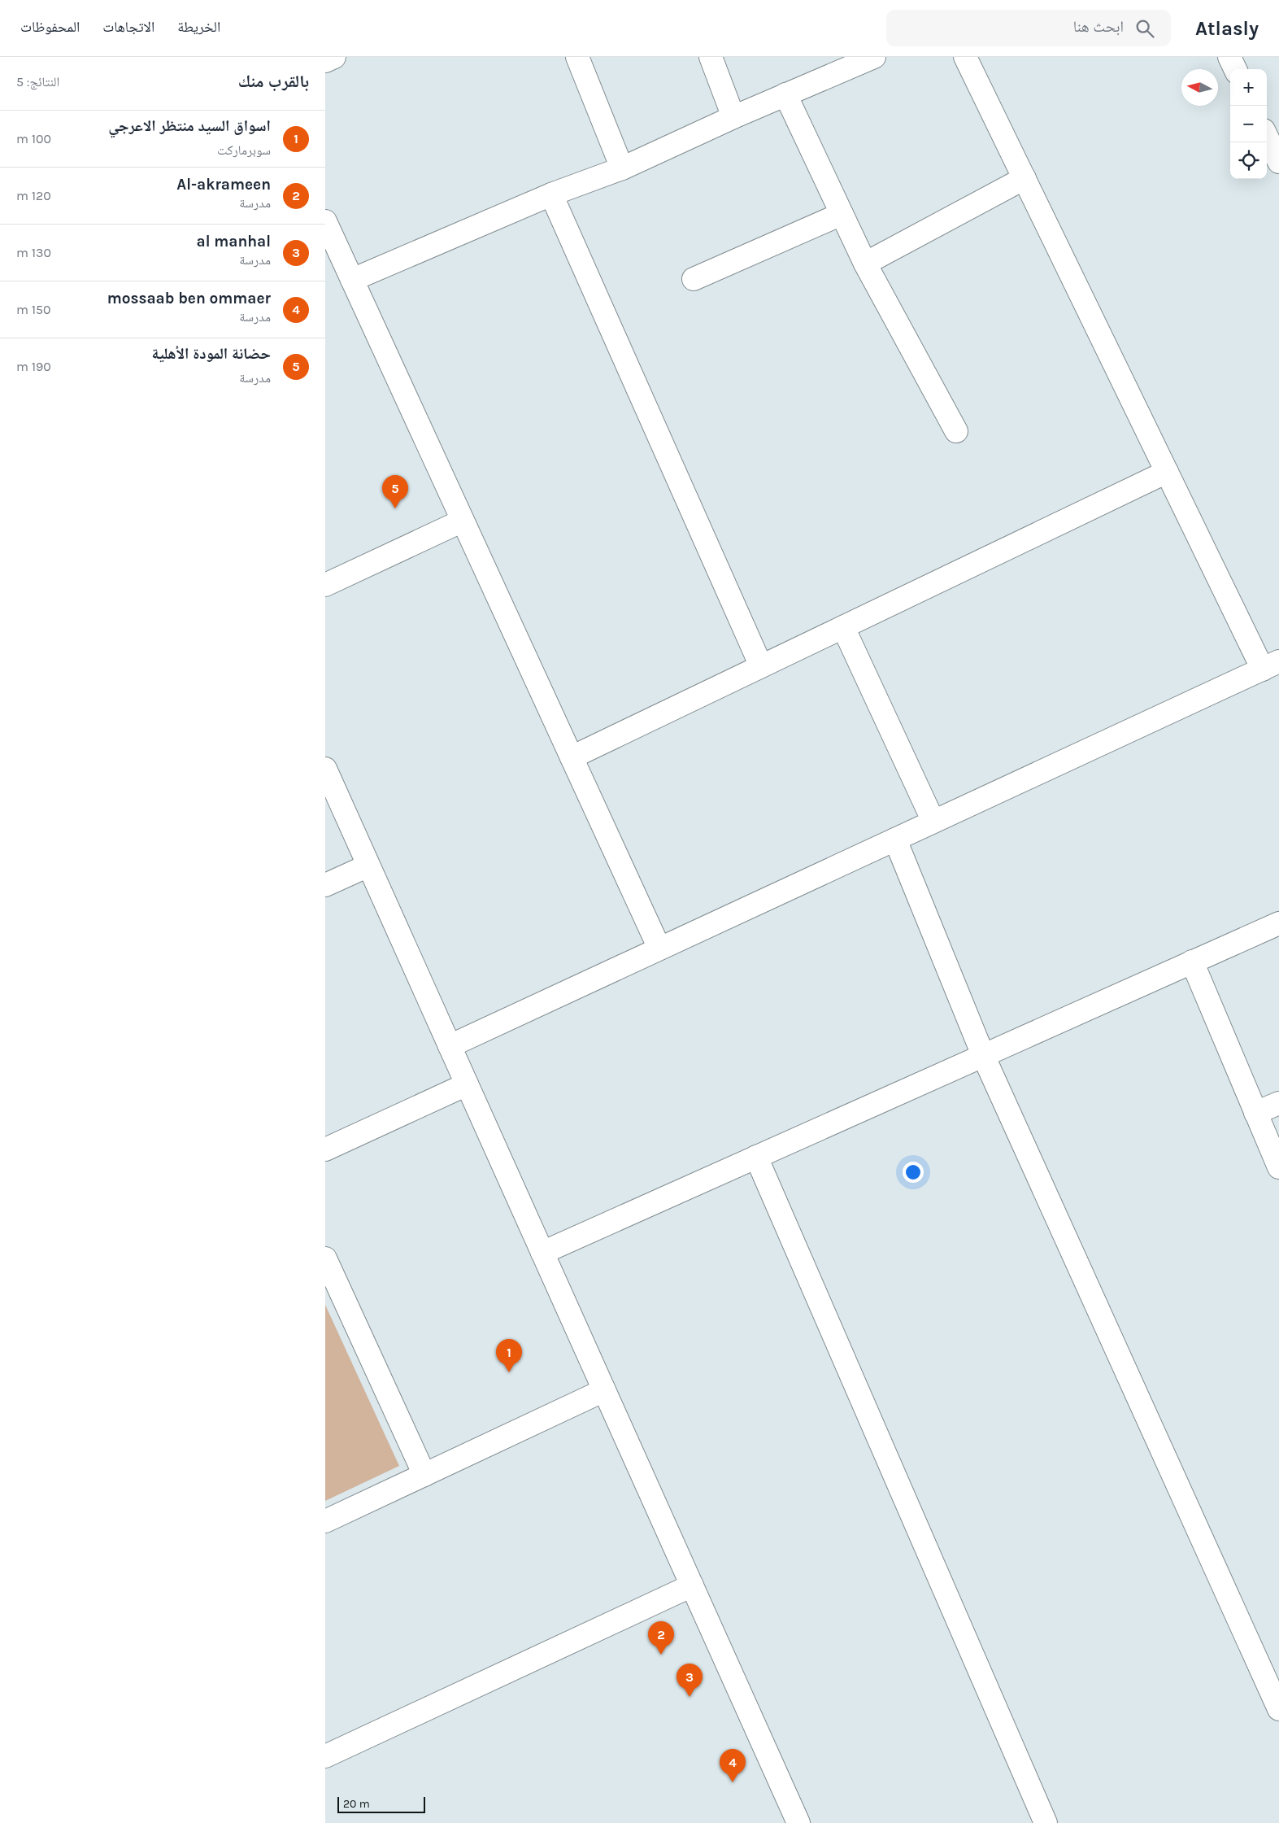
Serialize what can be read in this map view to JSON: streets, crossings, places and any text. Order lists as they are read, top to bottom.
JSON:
{
  "scale_bar": "20 m",
  "north": "left",
  "page": {
    "header": "Atlasly",
    "search": "ابحث هنا",
    "nav": ["الخريطة", "الاتجاهات", "المحفوظات"],
    "heading": ["بالقرب منك", "النتائج: 5"],
    "map_buttons": ["+", "−"],
    "list": [
      {
        "mark": "1",
        "name": "اسواق السيد منتظر الاعرجي",
        "note": "سوبرماركت",
        "value": "100 m"
      },
      {
        "mark": "2",
        "name": "Al-akrameen",
        "note": "مدرسة",
        "value": "120 m"
      },
      {
        "mark": "3",
        "name": "al manhal",
        "note": "مدرسة",
        "value": "130 m"
      },
      {
        "mark": "4",
        "name": "mossaab ben ommaer",
        "note": "مدرسة",
        "value": "150 m"
      },
      {
        "mark": "5",
        "name": "حضانة المودة الأهلية",
        "note": "مدرسة",
        "value": "190 m"
      }
    ],
    "pins": [
      "5",
      "1",
      "2",
      "3",
      "4"
    ],
    "scale": "20 m"
  }
}
